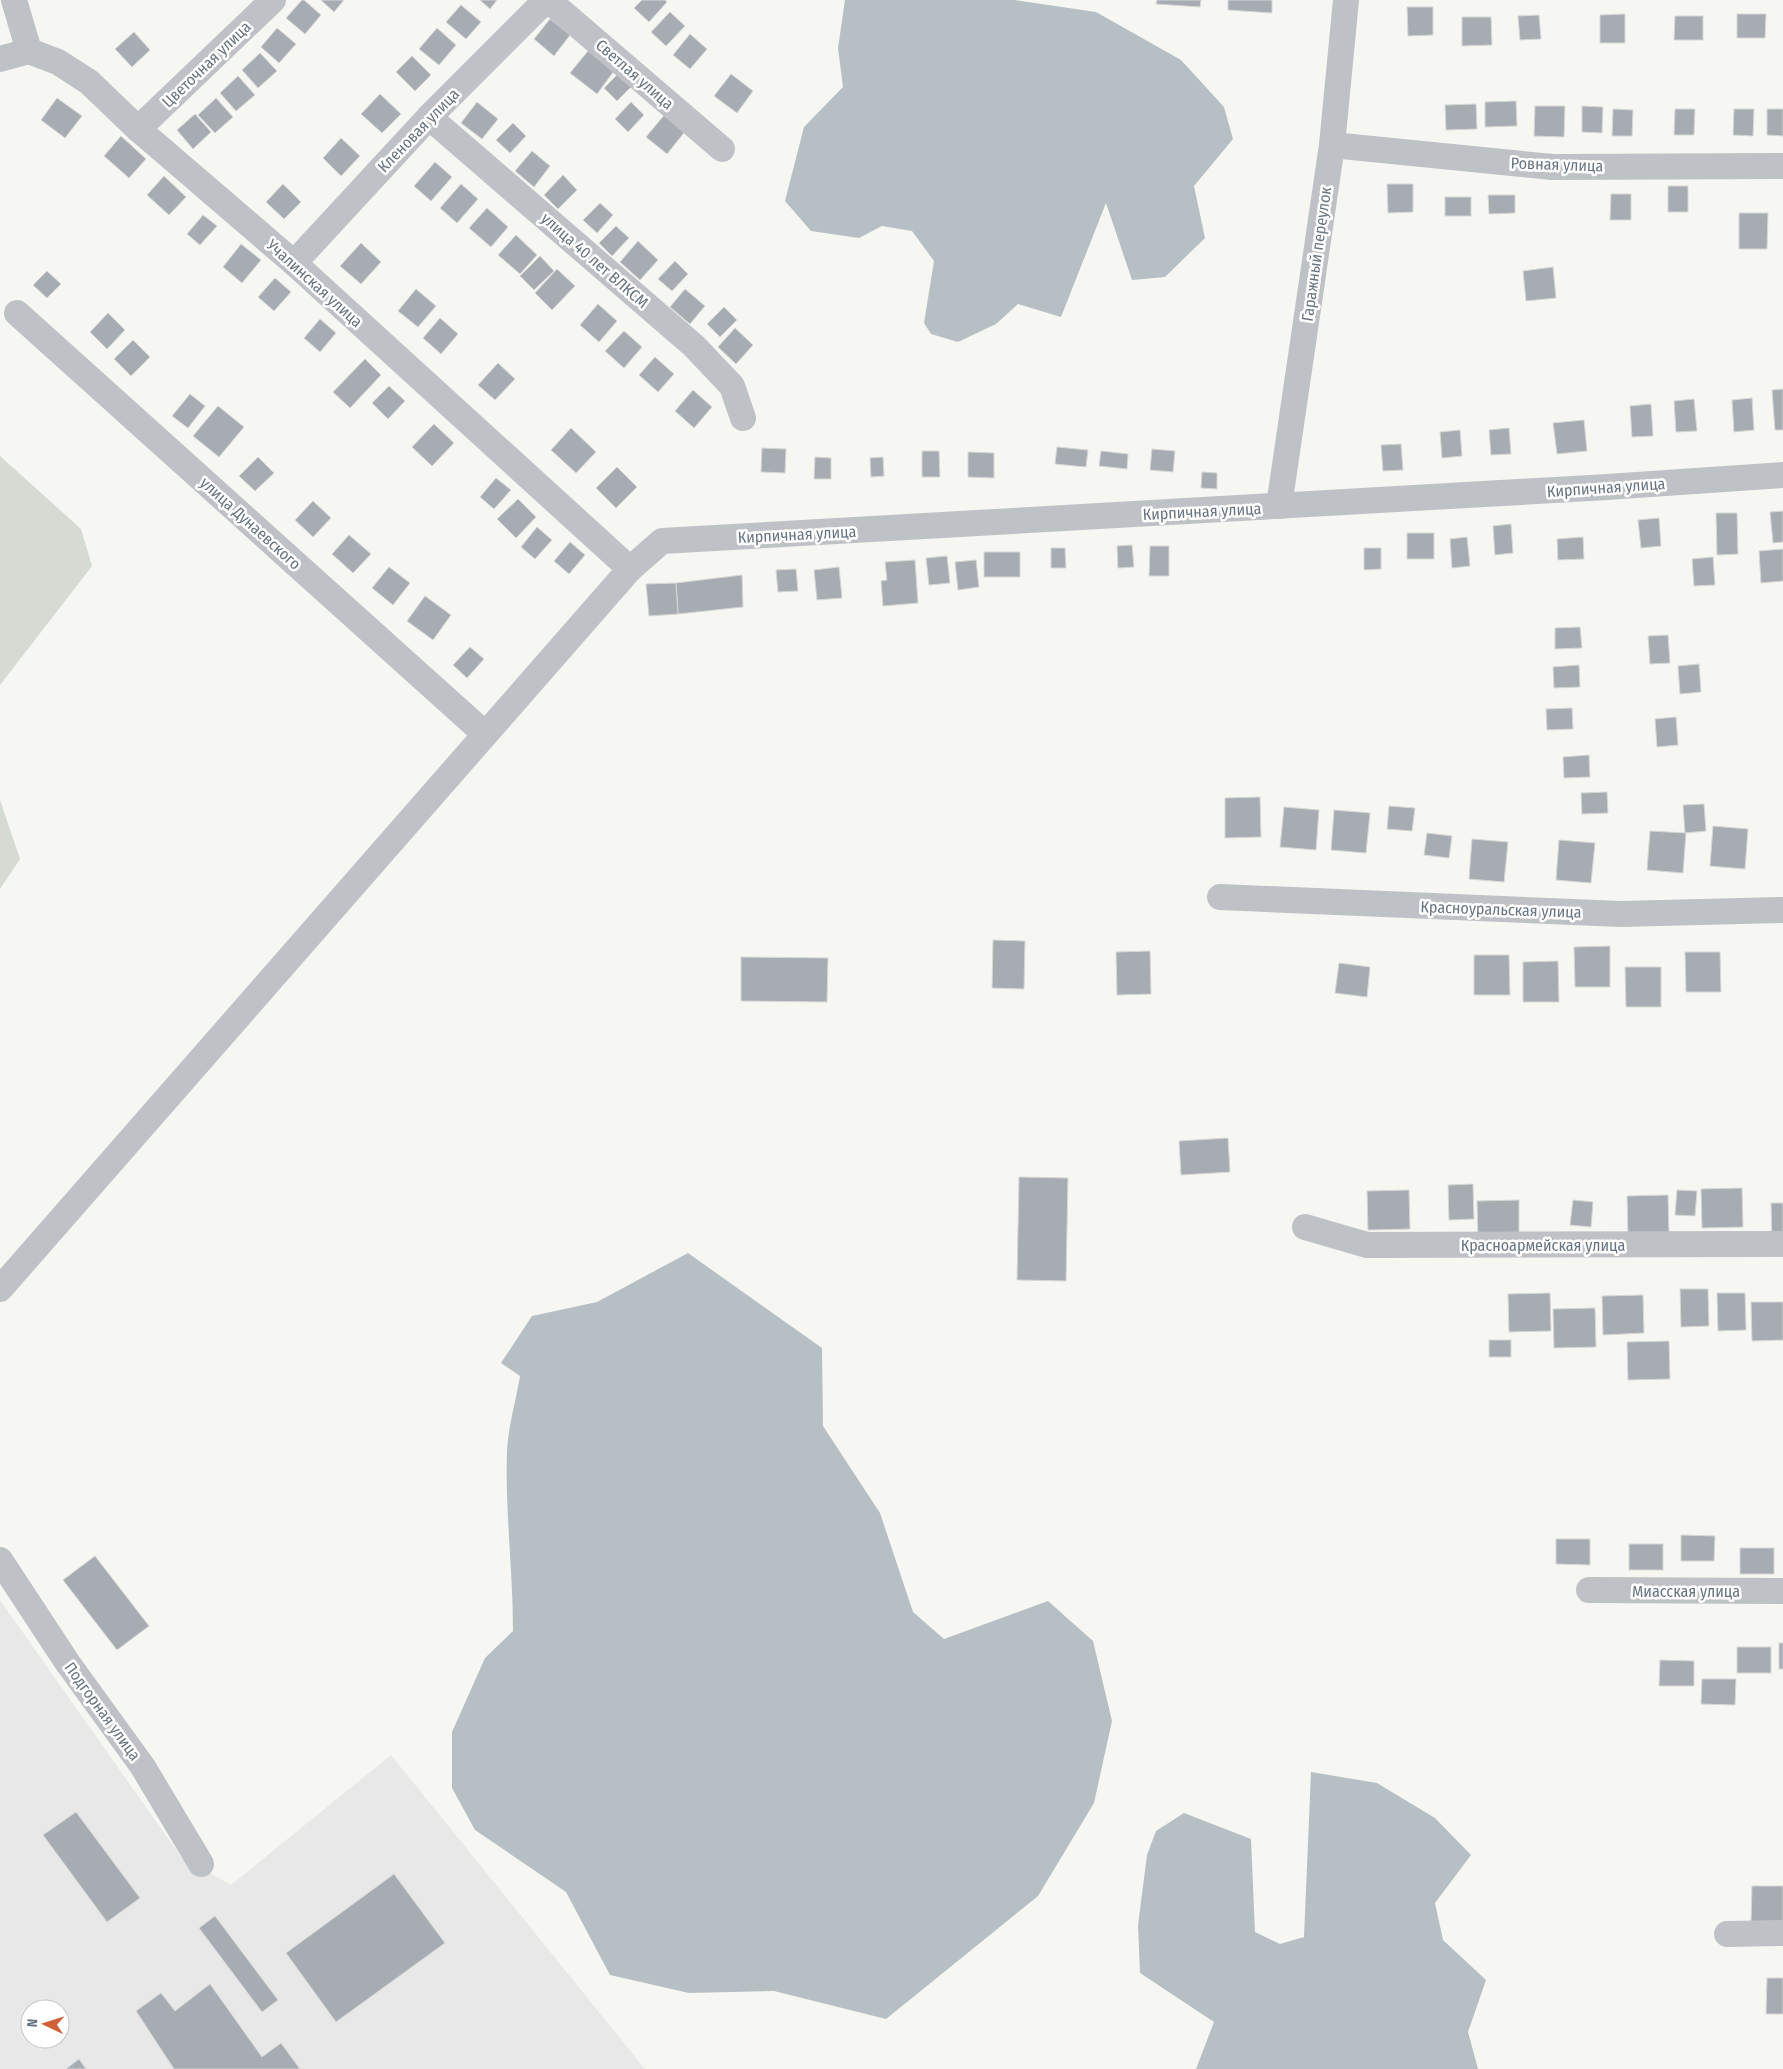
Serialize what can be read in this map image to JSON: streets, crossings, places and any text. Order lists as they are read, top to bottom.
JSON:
{
  "streets": {
    "street": [
      "Цветочная улица",
      "Светлая улица",
      "Кленовая улица",
      "Ровная улица",
      "Гаражный переулок",
      "улица 40 лет ВЛКСМ",
      "Учалинская улица",
      "Кирпичная улица",
      "улица Дунаевского",
      "Красноуральская улица",
      "Красноармейская улица",
      "Миасская улица",
      "Подгорная улица"
    ]
  },
  "crossings": [
    ["Цветочная улица", "Учалинская улица"],
    ["Светлая улица", "Кленовая улица"],
    ["Кленовая улица", "улица 40 лет ВЛКСМ"],
    ["Кленовая улица", "Учалинская улица"],
    ["Ровная улица", "Гаражный переулок"],
    ["Гаражный переулок", "Кирпичная улица"],
    ["Учалинская улица", "Кирпичная улица"],
    ["Кирпичная улица", "улица Дунаевского"]
  ],
  "north": "left"
}
